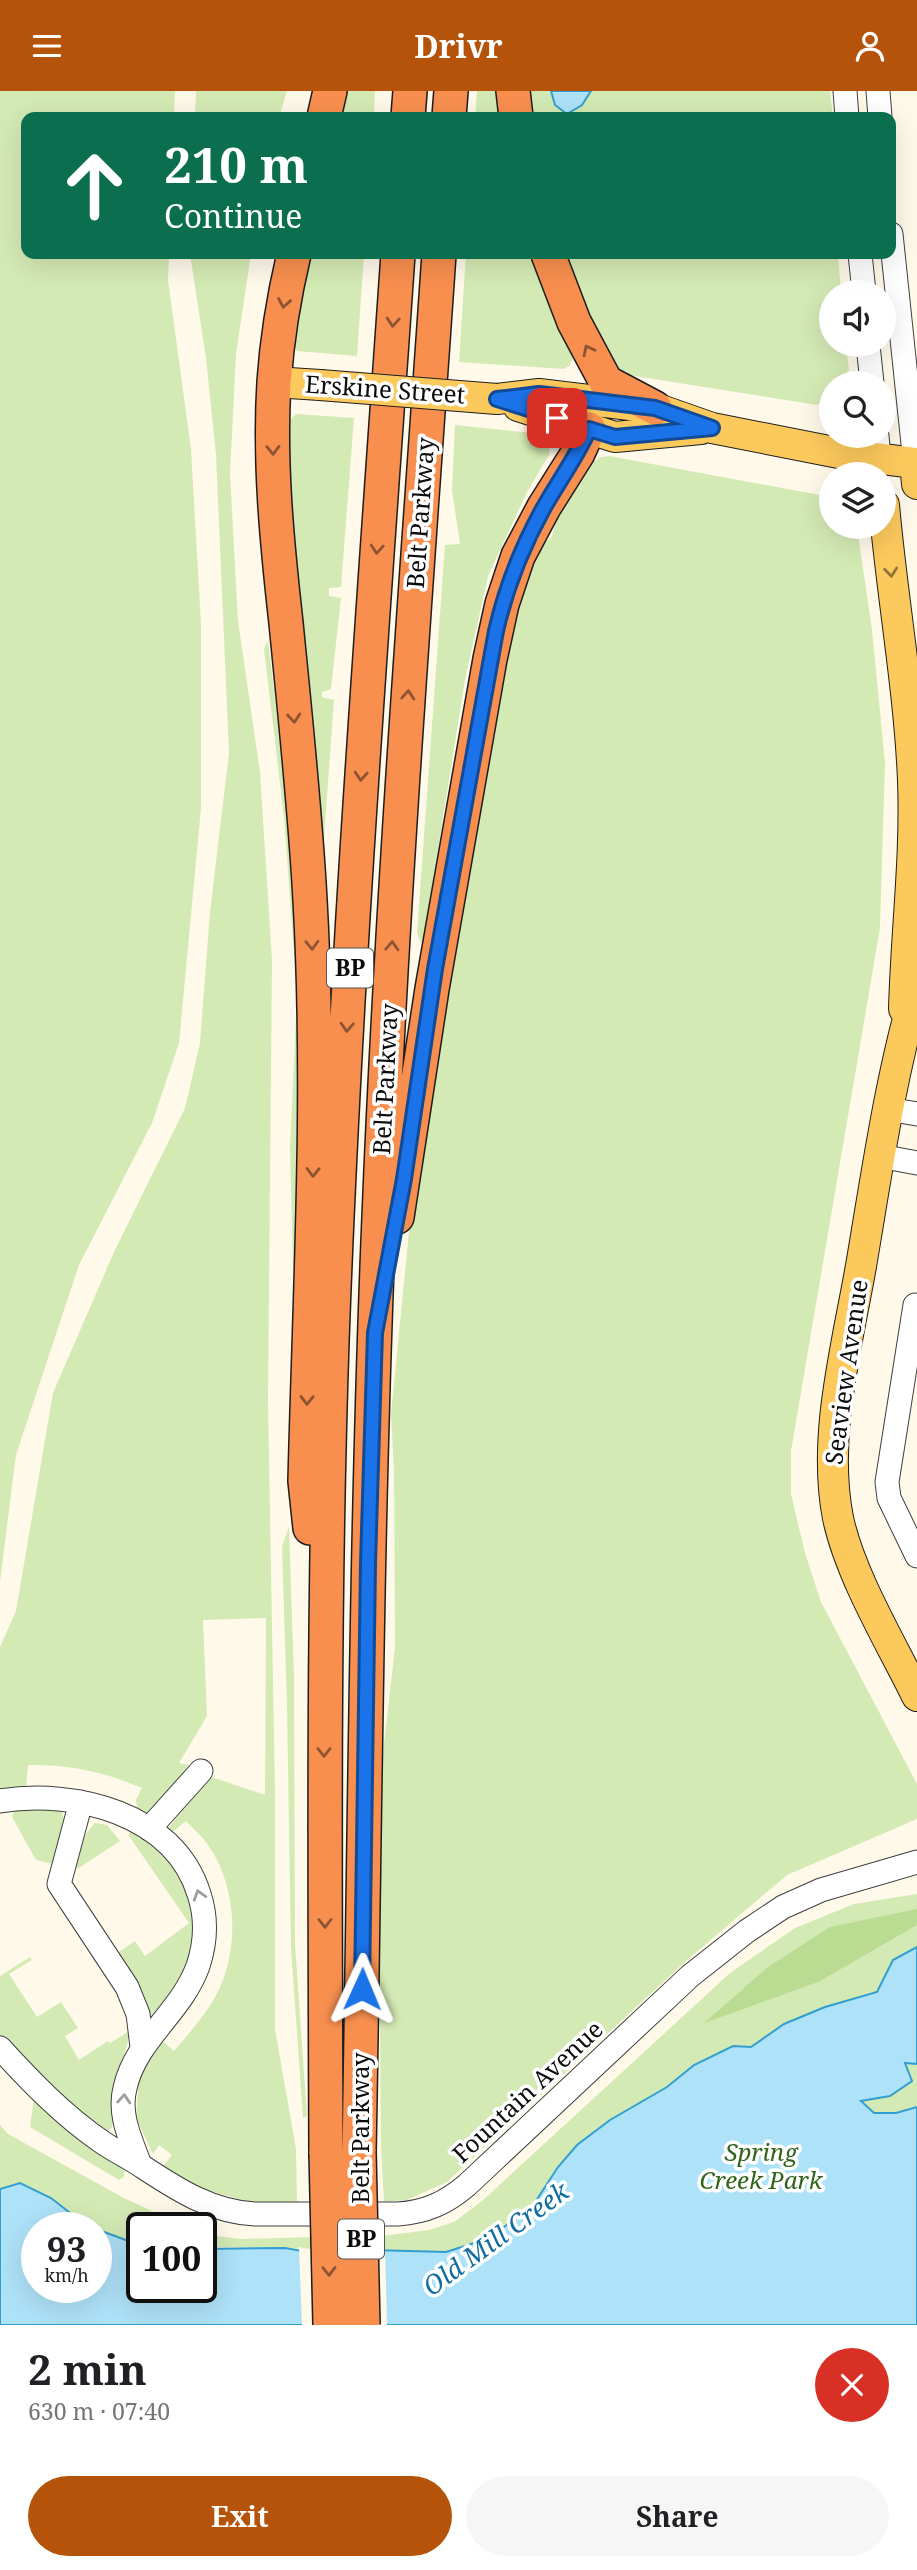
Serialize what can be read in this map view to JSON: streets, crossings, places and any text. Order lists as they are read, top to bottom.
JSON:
{
  "streets": {
    "highway": ["Belt Parkway", "BP"],
    "main road": ["Erskine Street", "Seaview Avenue"],
    "street": ["Fountain Avenue"]
  },
  "one_way": ["Seaview Avenue"],
  "water": ["Old Mill Creek"],
  "parks": ["Spring Creek Park"],
  "page": {
    "header": "Drivr",
    "turn": ["210 m", "Continue"],
    "speed": "93 km/h",
    "limit": "100",
    "heading": ["2 min", "630 m · 07:40"],
    "buttons": ["Exit", "Share"]
  }
}
